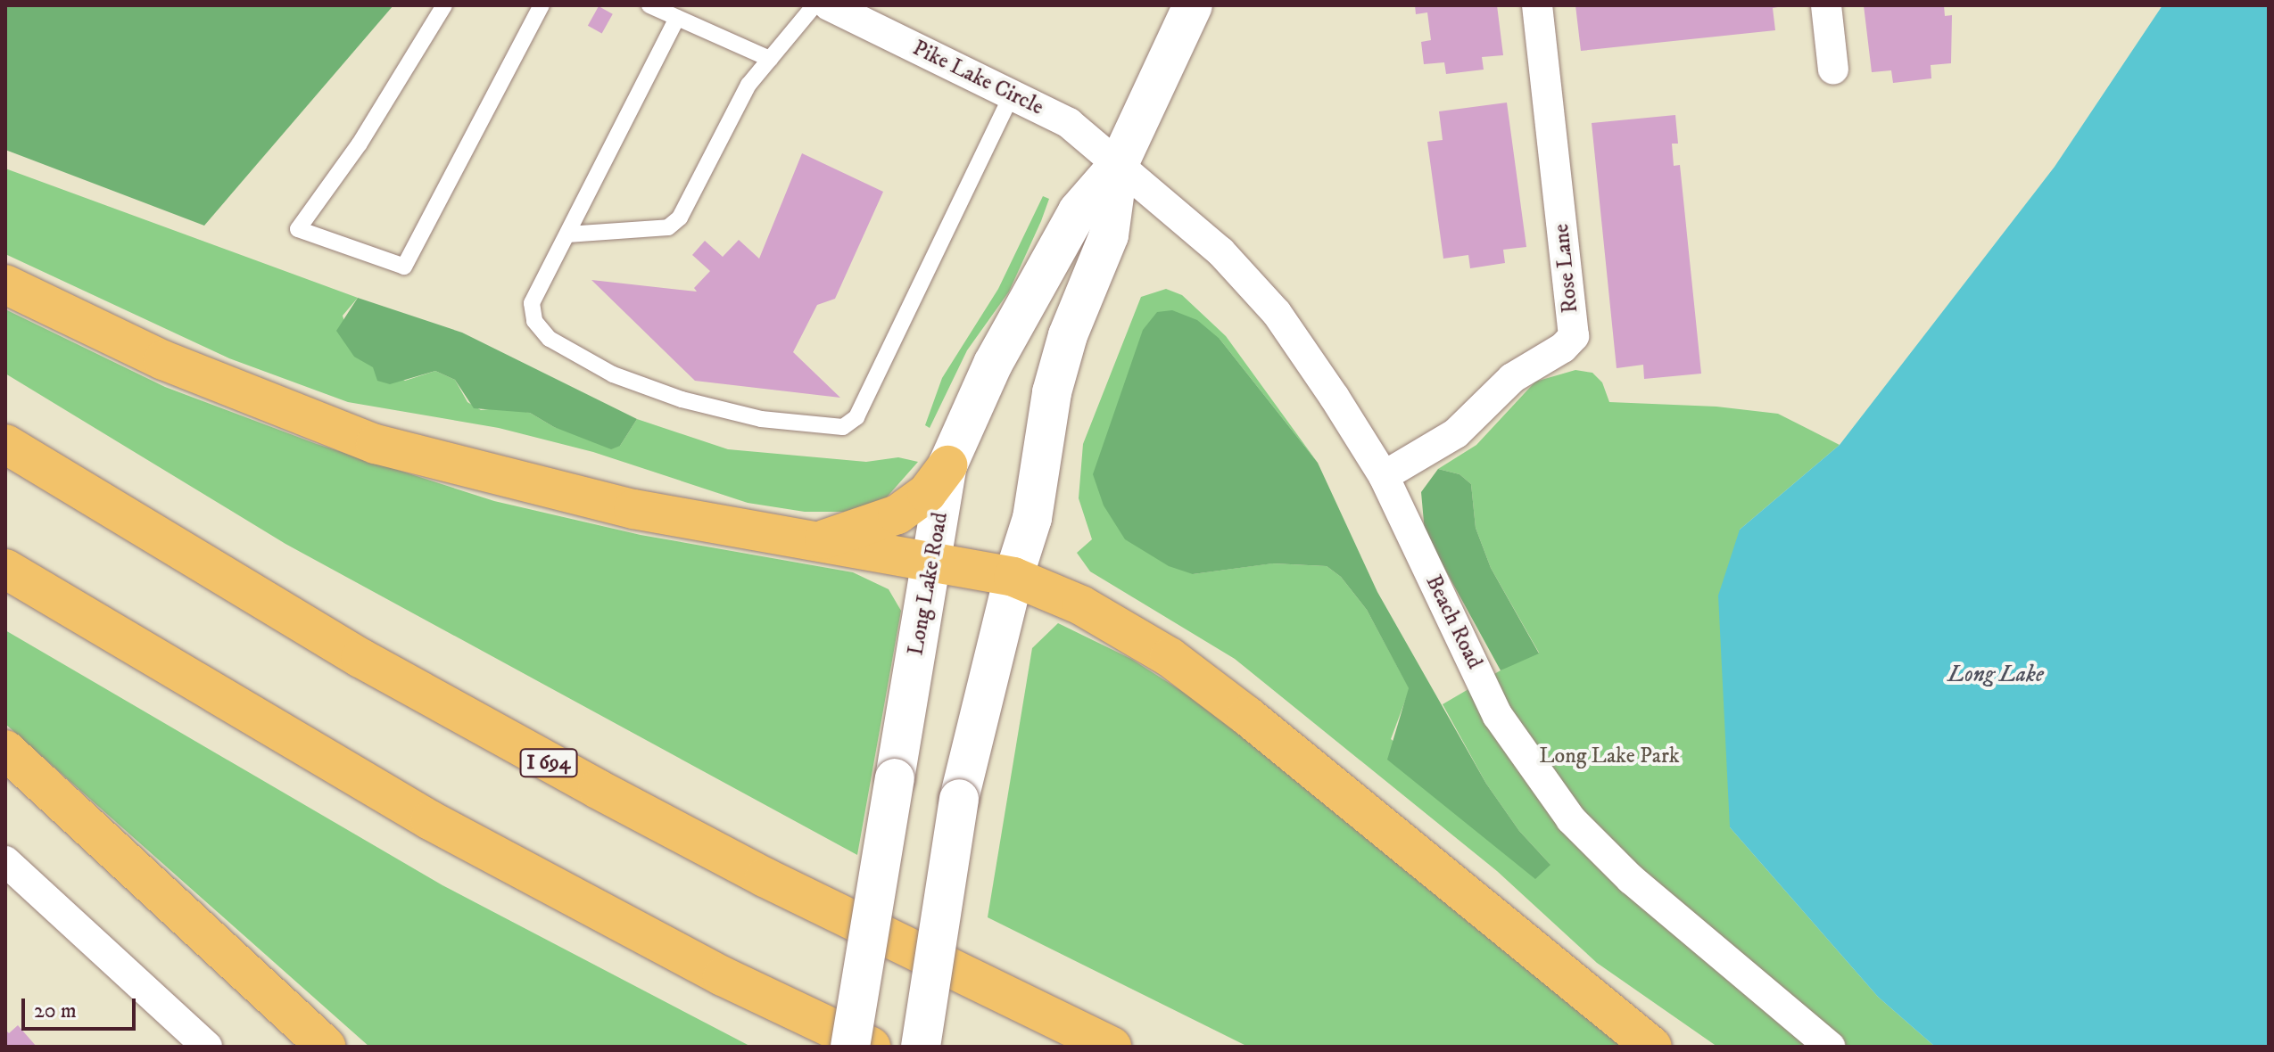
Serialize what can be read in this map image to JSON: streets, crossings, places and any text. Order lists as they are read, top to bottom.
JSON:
{
  "streets": {
    "highway": ["I 694"],
    "street": [
      "Pike Lake Circle",
      "Rose Lane",
      "Long Lake Road",
      "Beach Road"
    ]
  },
  "crossings": [
    ["Pike Lake Circle", "Long Lake Road"],
    ["Pike Lake Circle", "Beach Road"],
    ["Rose Lane", "Beach Road"],
    ["Long Lake Road", "Beach Road"]
  ],
  "water": ["Long Lake"],
  "parks": ["Long Lake Park"],
  "scale_bar": "20 m"
}
